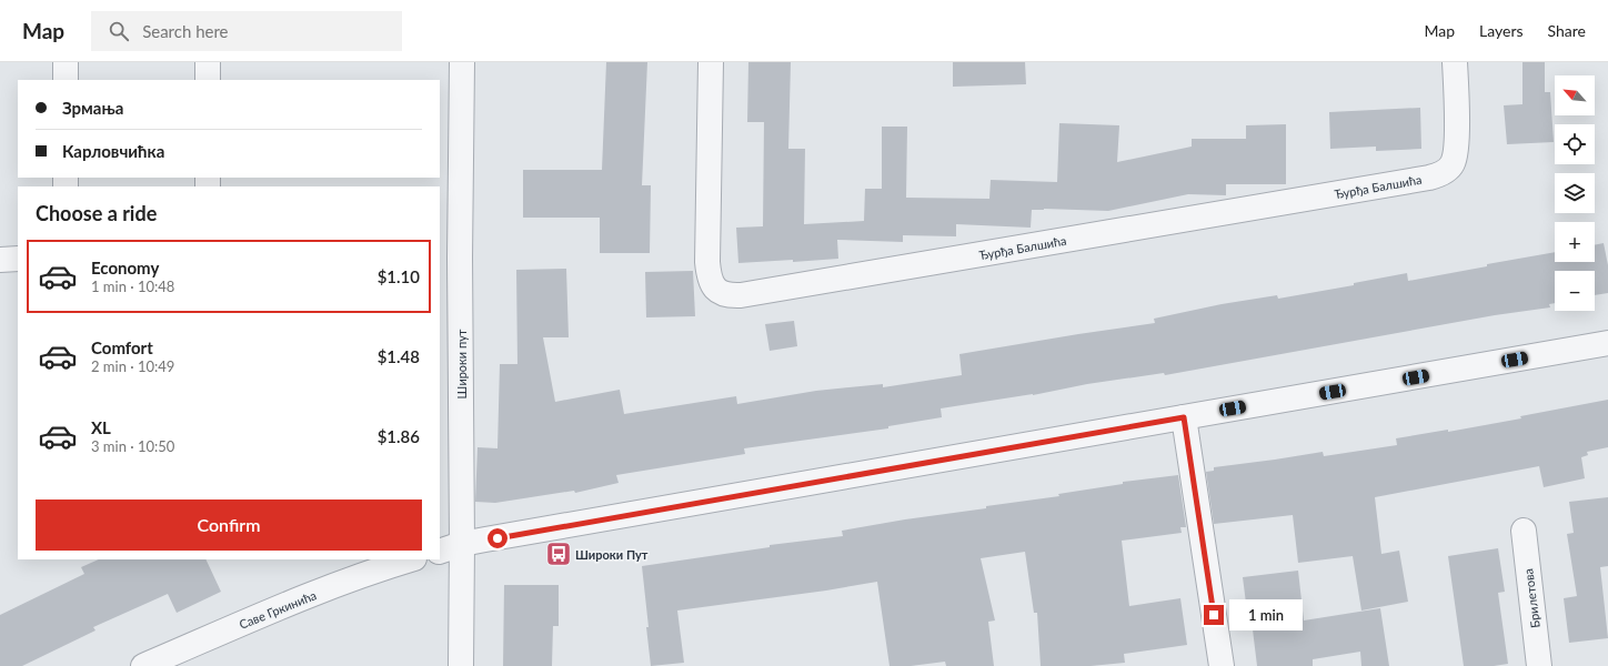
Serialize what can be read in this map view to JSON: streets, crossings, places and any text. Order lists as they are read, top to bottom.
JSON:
{
  "streets": {
    "street": [
      "Ђурђа Балшића",
      "Широки пут",
      "Брилетова",
      "Саве Гркинића"
    ]
  },
  "places": {
    "bus stop": ["Широки Пут"]
  },
  "north": "top left",
  "page": {
    "header": "Map",
    "search": "Search here",
    "nav": ["Map", "Layers", "Share"],
    "map_buttons": ["+", "−"],
    "banner": ["Зрмања", "Карловчићка"],
    "heading": "Choose a ride",
    "list": [
      {
        "name": "Economy",
        "note": "1 min · 10:48",
        "value": "$1.10"
      },
      {
        "name": "Comfort",
        "note": "2 min · 10:49",
        "value": "$1.48"
      },
      {
        "name": "XL",
        "note": "3 min · 10:50",
        "value": "$1.86"
      }
    ],
    "buttons": "Confirm",
    "bubble": "1 min"
  }
}
